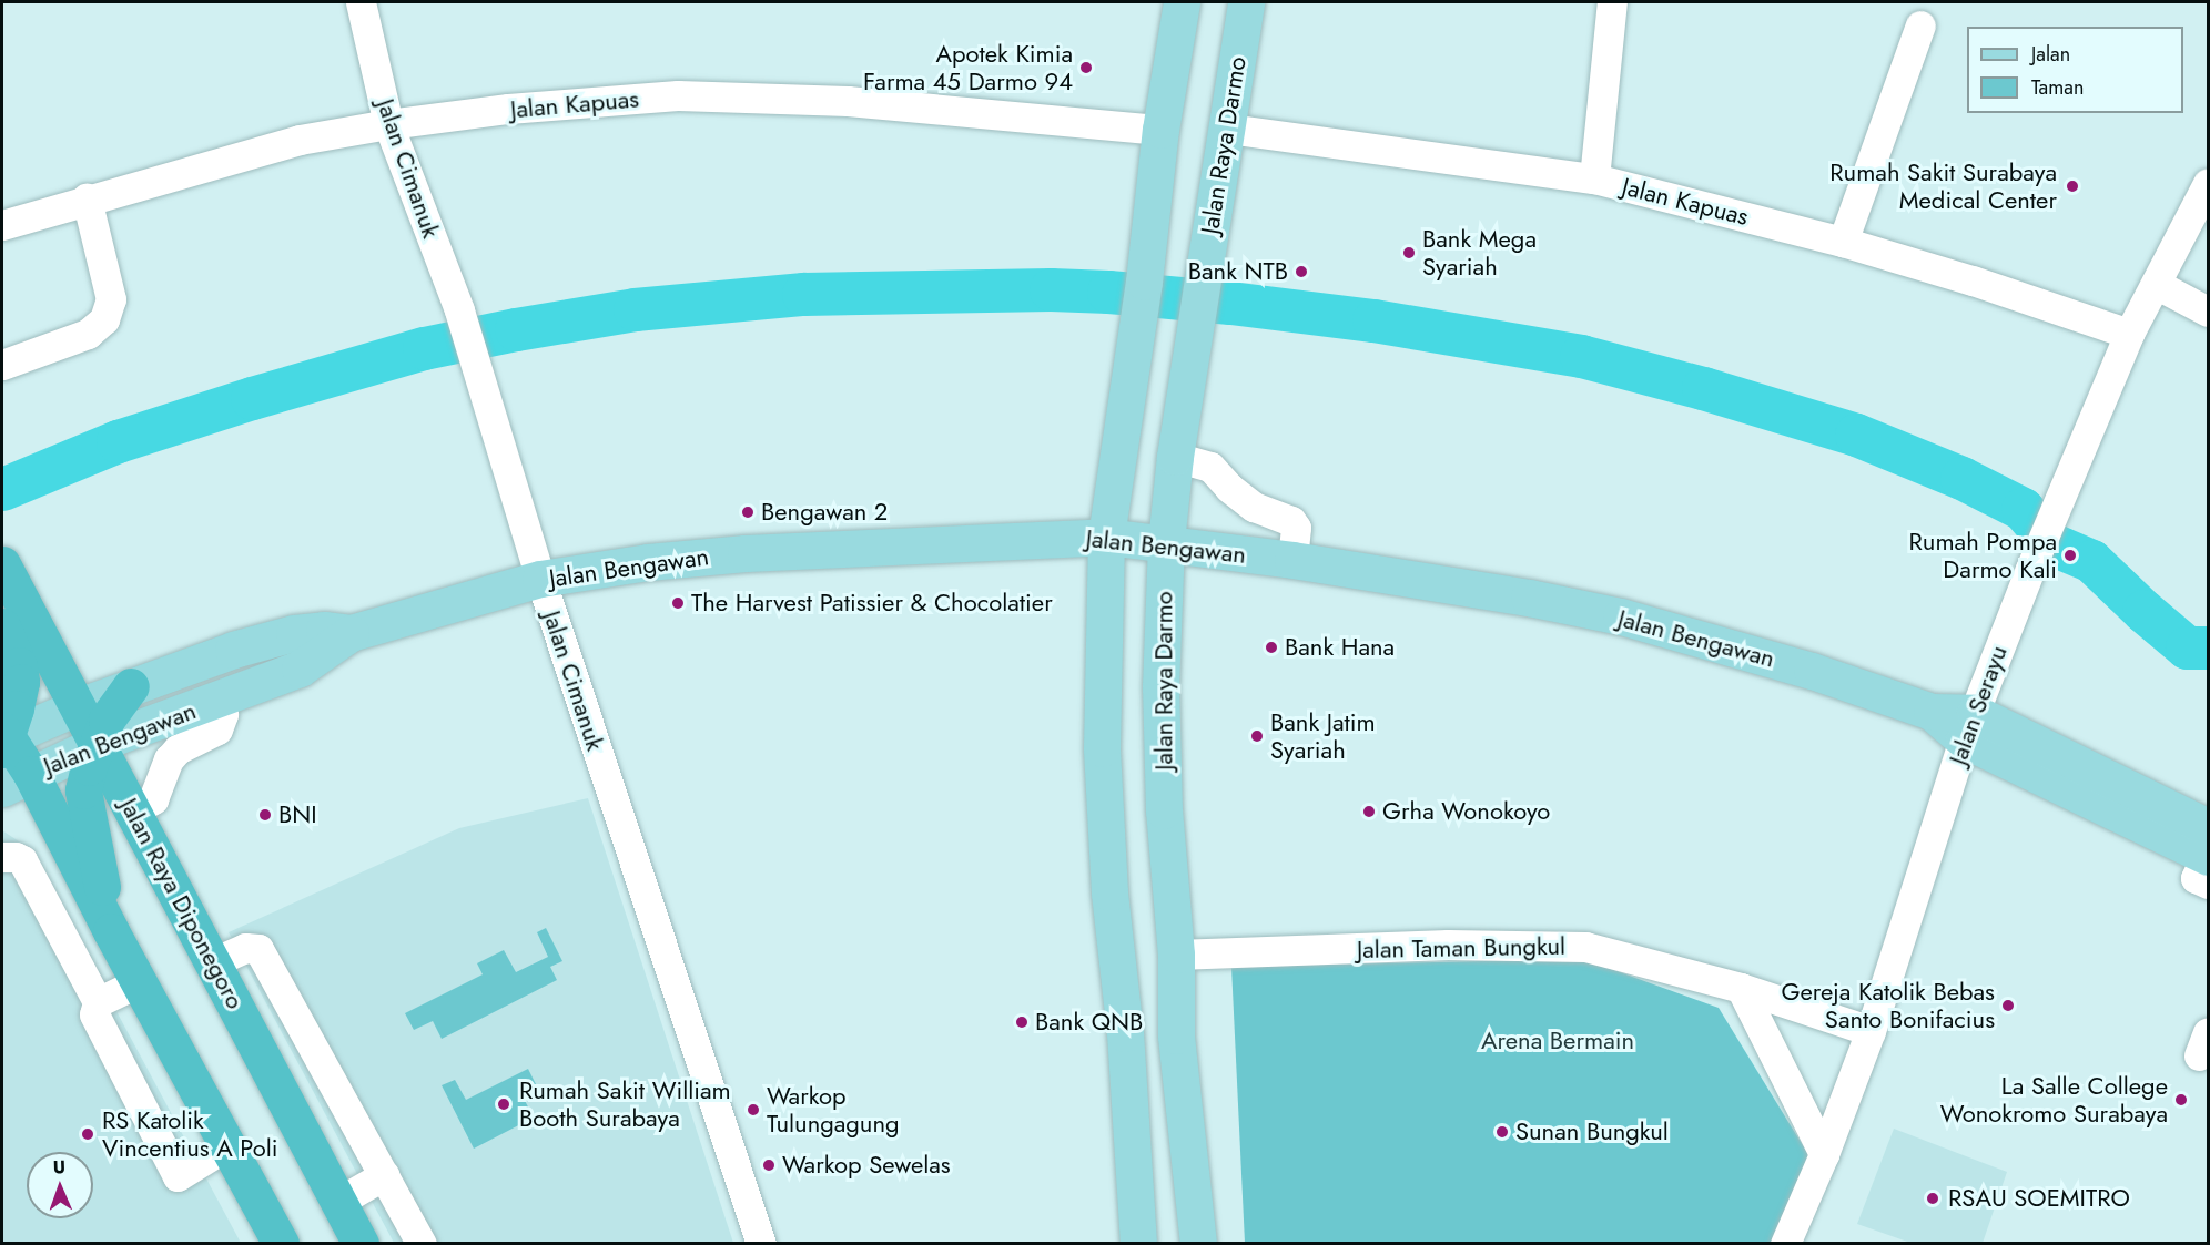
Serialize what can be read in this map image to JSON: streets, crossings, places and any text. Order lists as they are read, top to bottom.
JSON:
{
  "streets": {
    "highway": ["Jalan Raya Diponegoro"],
    "main road": ["Jalan Raya Darmo", "Jalan Bengawan"],
    "street": [
      "Jalan Kapuas",
      "Jalan Cimanuk",
      "Jalan Serayu",
      "Jalan Taman Bungkul"
    ]
  },
  "crossings": [
    ["Jalan Kapuas", "Jalan Raya Darmo"],
    ["Jalan Kapuas", "Jalan Cimanuk"],
    ["Jalan Kapuas", "Jalan Serayu"],
    ["Jalan Raya Darmo", "Jalan Bengawan"],
    ["Jalan Raya Darmo", "Jalan Taman Bungkul"],
    ["Jalan Cimanuk", "Jalan Bengawan"],
    ["Jalan Bengawan", "Jalan Serayu"],
    ["Jalan Bengawan", "Jalan Raya Diponegoro"],
    ["Jalan Serayu", "Jalan Taman Bungkul"]
  ],
  "parks": ["Arena Bermain"],
  "places": [
    "Apotek Kimia Farma 45 Darmo 94",
    "Rumah Sakit Surabaya Medical Center",
    "Bank Mega Syariah",
    "Bank NTB",
    "Bengawan 2",
    "Rumah Pompa Darmo Kali",
    "The Harvest Patissier & Chocolatier",
    "Bank Hana",
    "Bank Jatim Syariah",
    "Grha Wonokoyo",
    "BNI",
    "Gereja Katolik Bebas Santo Bonifacius",
    "Bank QNB",
    "La Salle College Wonokromo Surabaya",
    "Rumah Sakit William Booth Surabaya",
    "Warkop Tulungagung",
    "Sunan Bungkul",
    "RS Katolik Vincentius A Poli",
    "Warkop Sewelas",
    "RSAU SOEMITRO"
  ],
  "legend": ["Jalan", "Taman"],
  "north": "top"
}
